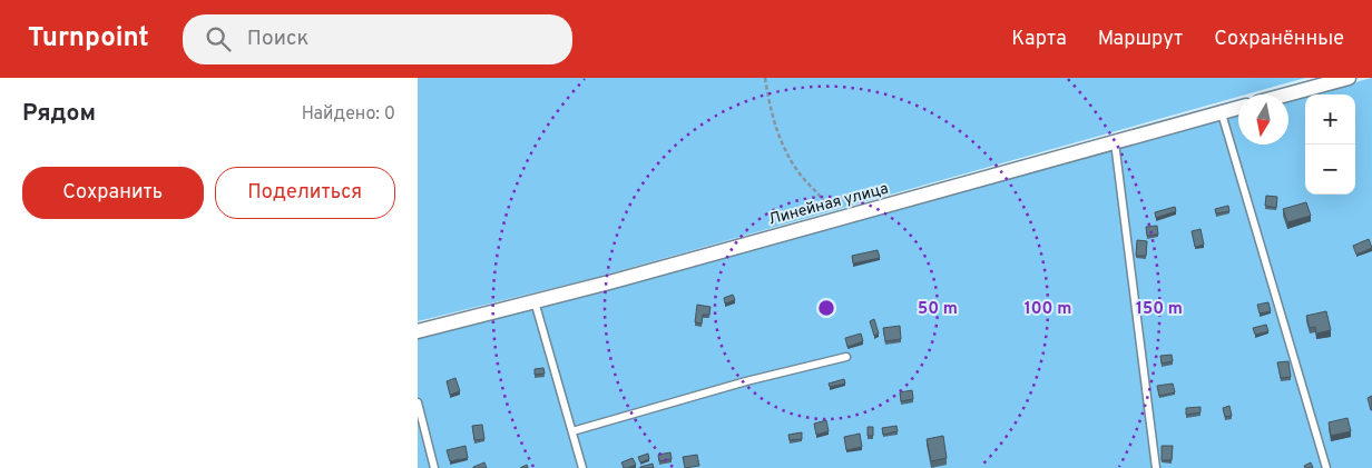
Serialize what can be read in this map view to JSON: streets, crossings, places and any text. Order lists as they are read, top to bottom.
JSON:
{
  "streets": {
    "street": ["Линейная улица"]
  },
  "north": "bottom",
  "page": {
    "header": "Turnpoint",
    "search": "Поиск",
    "nav": ["Карта", "Маршрут", "Сохранённые"],
    "heading": ["Рядом", "Найдено: 0"],
    "map_buttons": ["+", "−"],
    "buttons": ["Сохранить", "Поделиться"]
  },
  "rings": ["50 m", "100 m", "150 m"]
}
